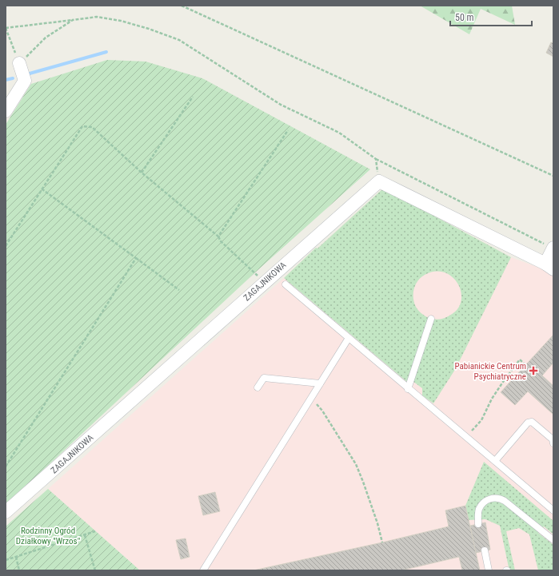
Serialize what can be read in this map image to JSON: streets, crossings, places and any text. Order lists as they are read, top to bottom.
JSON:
{
  "streets": {
    "street": ["ZAGAJNIKOWA"]
  },
  "parks": ["Rodzinny Ogród Działkowy \"Wrzos\""],
  "places": {
    "health": ["Pabianickie Centrum Psychiatryczne"]
  },
  "scale_bar": "50 m"
}
